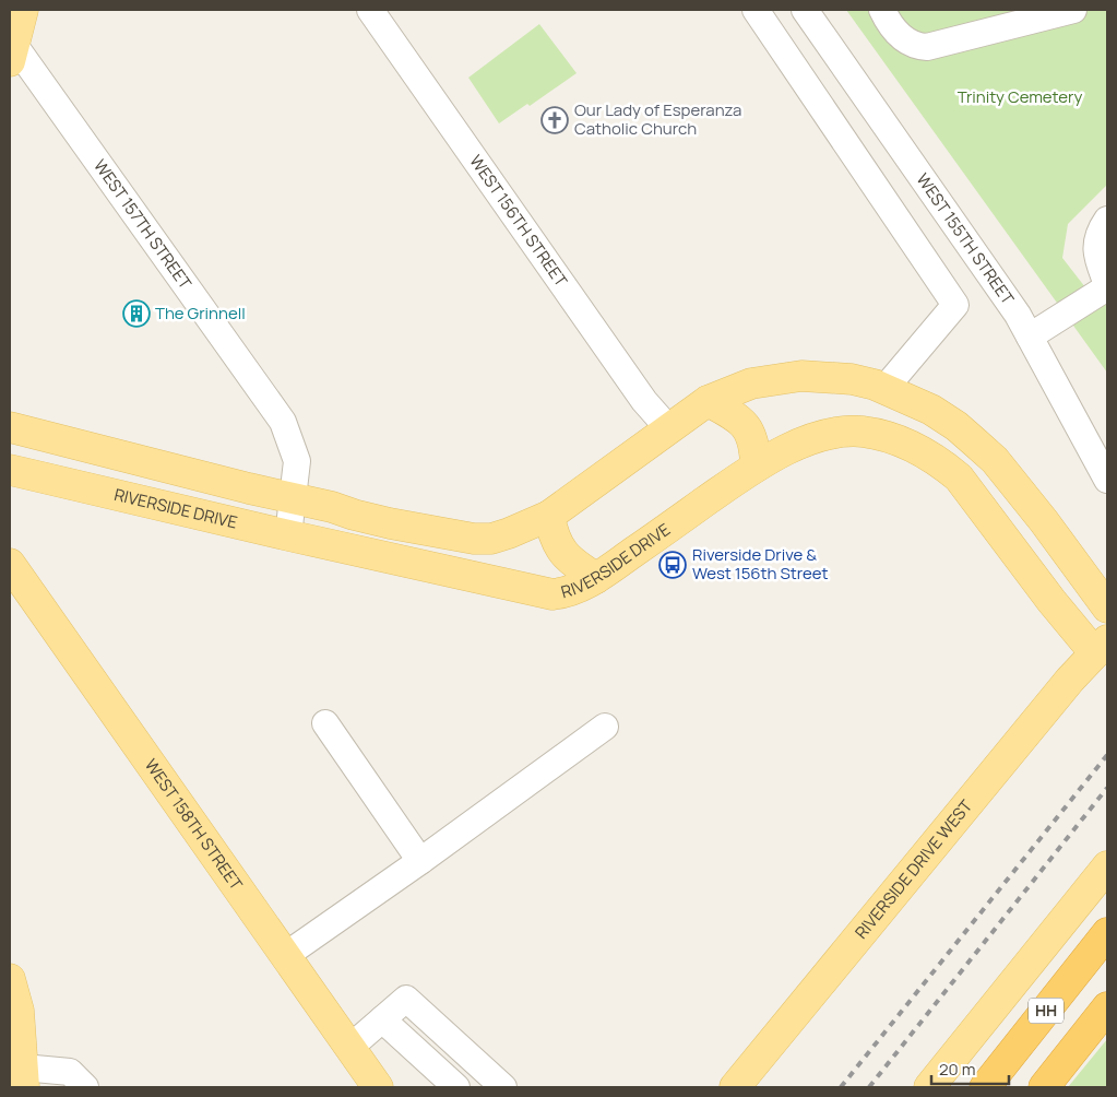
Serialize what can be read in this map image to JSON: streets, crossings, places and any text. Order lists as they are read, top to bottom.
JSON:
{
  "streets": {
    "highway": ["HH"],
    "main road": ["RIVERSIDE DRIVE", "WEST 158TH STREET", "RIVERSIDE DRIVE WEST"],
    "street": ["WEST 156TH STREET", "WEST 157TH STREET", "WEST 155TH STREET"]
  },
  "crossings": [
    ["WEST 157TH STREET", "RIVERSIDE DRIVE"],
    ["RIVERSIDE DRIVE", "RIVERSIDE DRIVE WEST"]
  ],
  "parks": ["Trinity Cemetery"],
  "places": {
    "church": ["Our Lady of Esperanza Catholic Church"],
    "building": ["The Grinnell"],
    "bus stop": ["Riverside Drive & West 156th Street"]
  },
  "scale_bar": "20 m"
}
